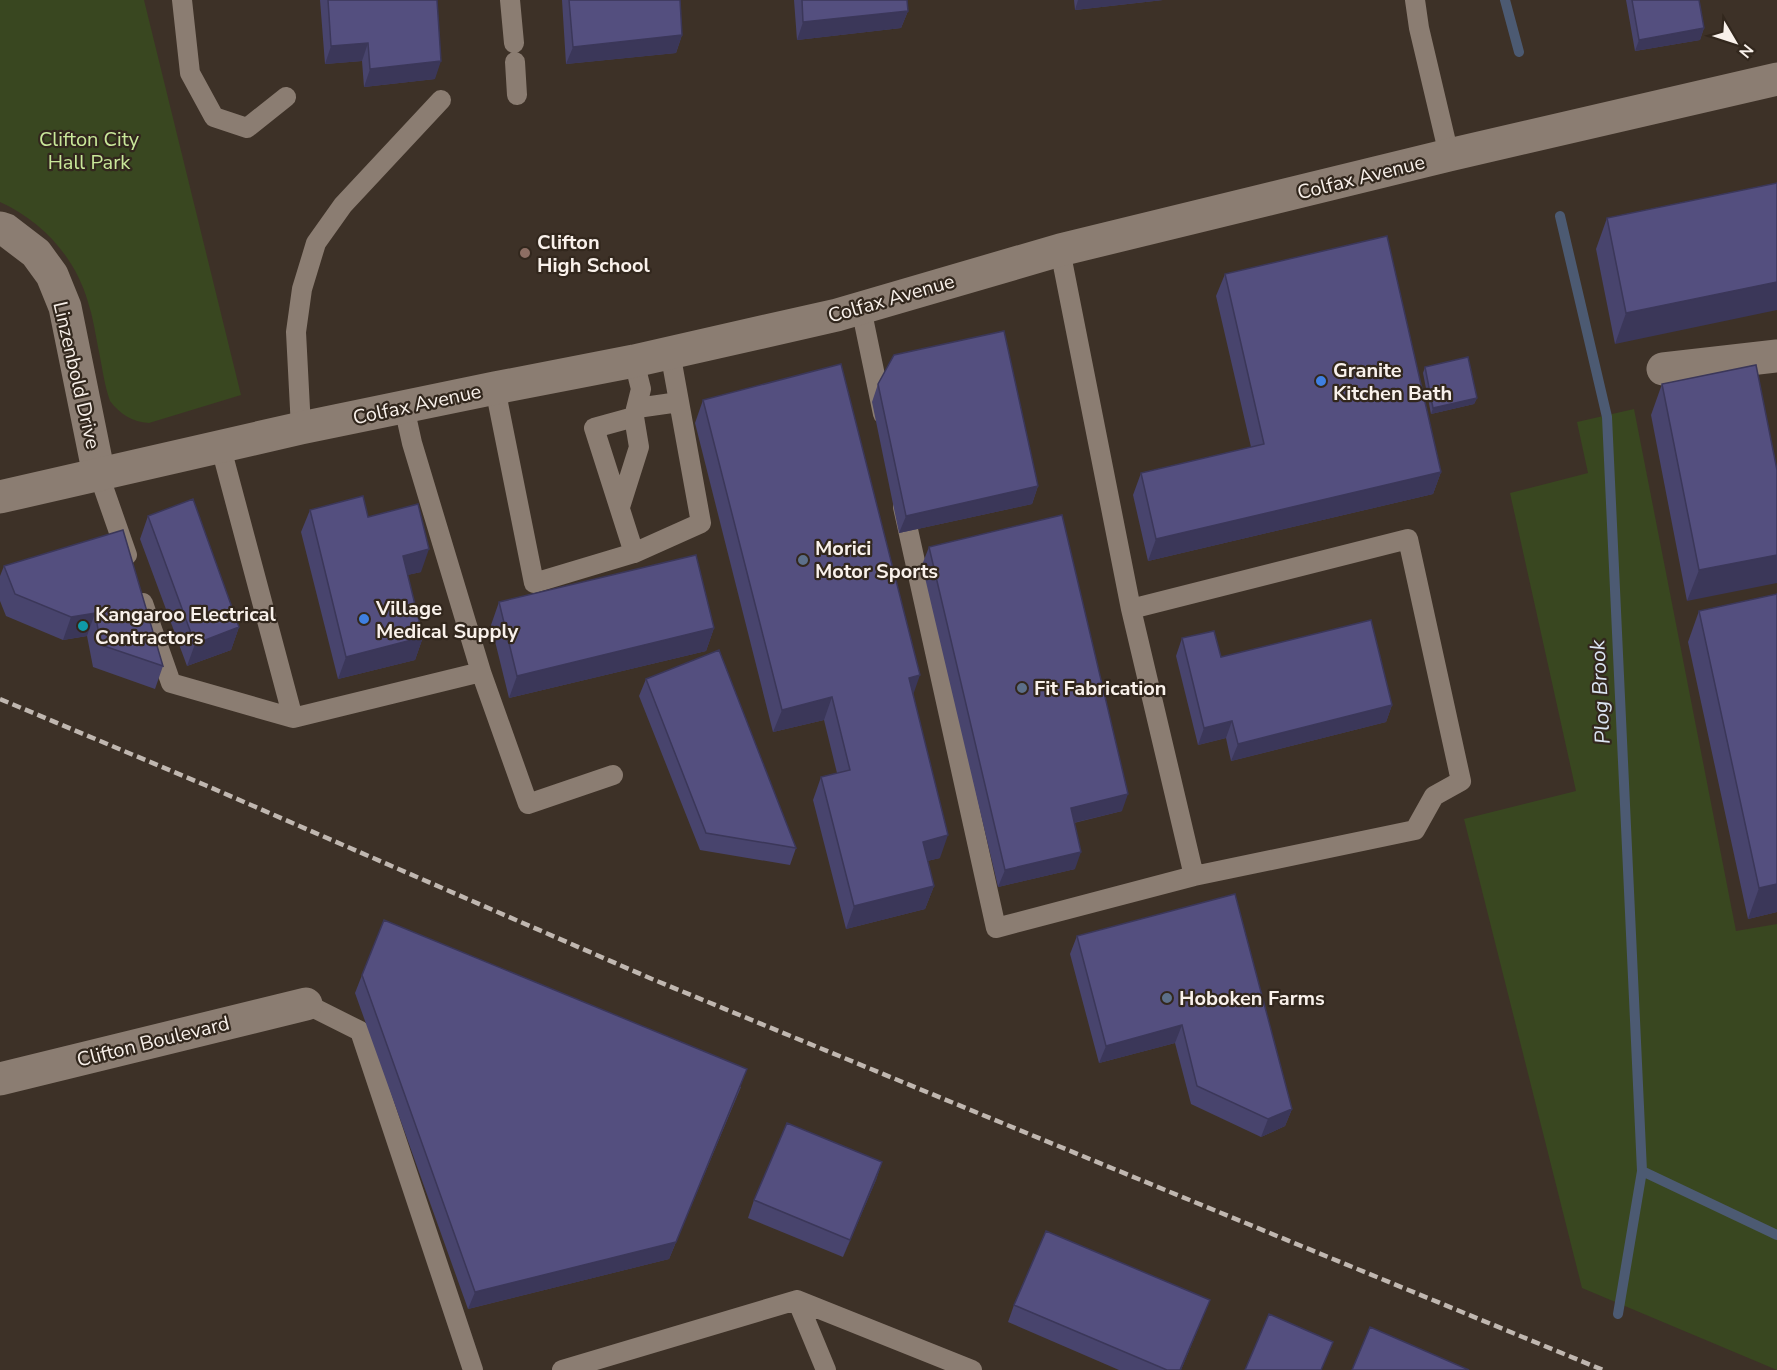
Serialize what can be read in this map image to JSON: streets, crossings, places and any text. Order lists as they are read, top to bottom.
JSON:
{
  "streets": {
    "street": ["Colfax Avenue", "Linzenbold Drive", "Clifton Boulevard"]
  },
  "crossings": [
    ["Colfax Avenue", "Linzenbold Drive"]
  ],
  "water": ["Plog Brook"],
  "parks": ["Clifton City Hall Park"],
  "places": [
    "Clifton High School",
    "Granite Kitchen Bath",
    "Morici Motor Sports",
    "Village Medical Supply",
    "Kangaroo Electrical Contractors",
    "Fit Fabrication",
    "Hoboken Farms"
  ],
  "north": "bottom right"
}
